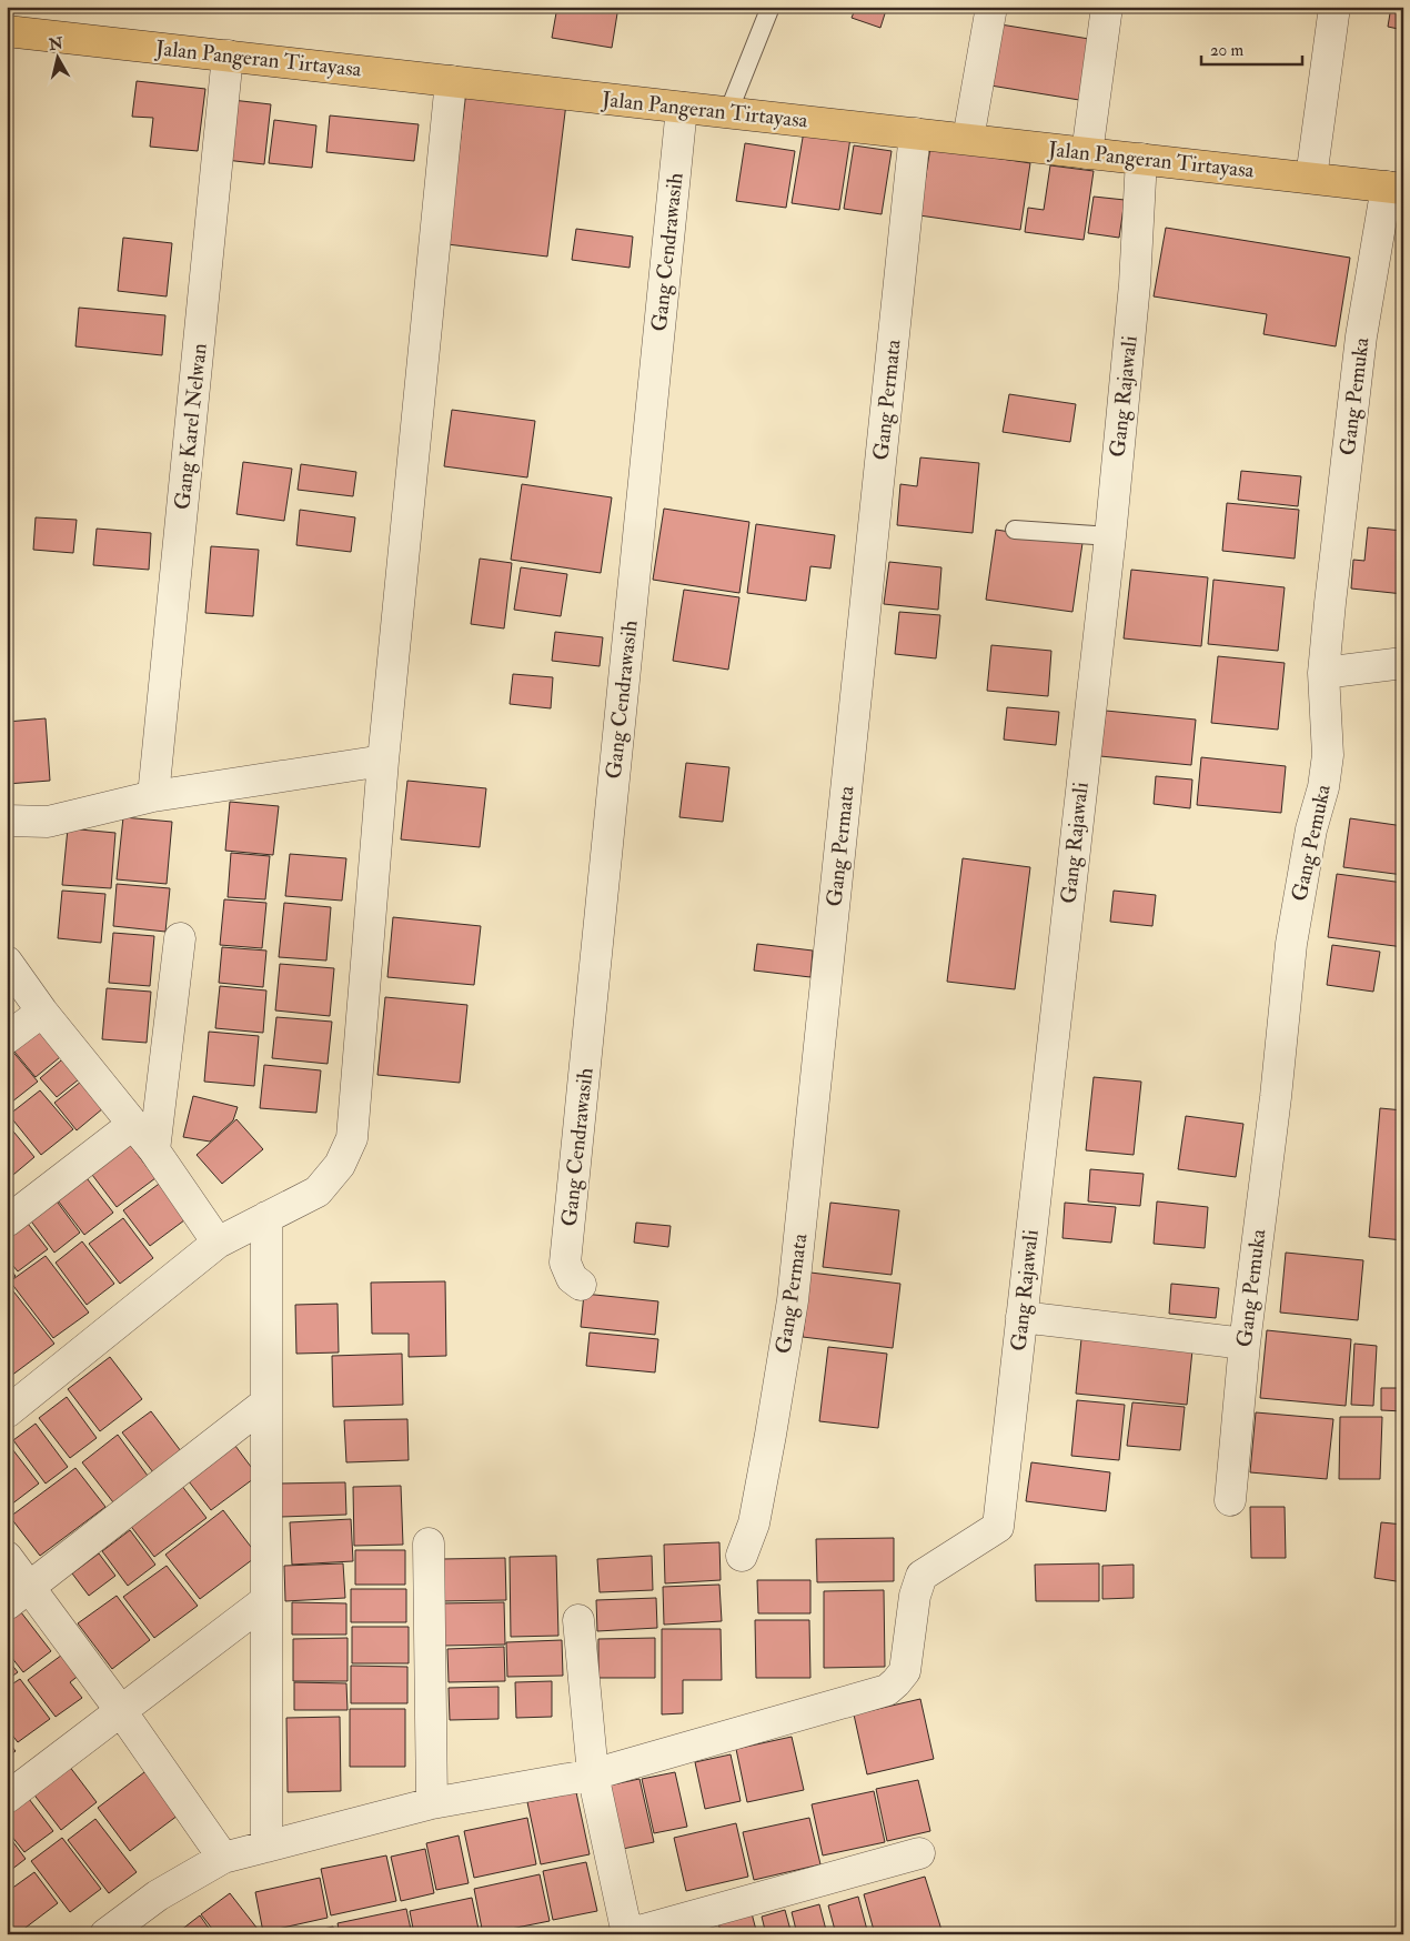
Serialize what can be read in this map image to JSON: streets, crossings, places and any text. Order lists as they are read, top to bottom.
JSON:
{
  "streets": {
    "main road": ["Jalan Pangeran Tirtayasa"],
    "street": [
      "Gang Cendrawasih",
      "Gang Rajawali",
      "Gang Pemuka",
      "Gang Permata",
      "Gang Karel Nelwan"
    ]
  },
  "crossings": [
    ["Jalan Pangeran Tirtayasa", "Gang Cendrawasih"],
    ["Jalan Pangeran Tirtayasa", "Gang Rajawali"],
    ["Jalan Pangeran Tirtayasa", "Gang Pemuka"],
    ["Jalan Pangeran Tirtayasa", "Gang Permata"],
    ["Jalan Pangeran Tirtayasa", "Gang Karel Nelwan"]
  ],
  "scale_bar": "20 m",
  "north": "top"
}
